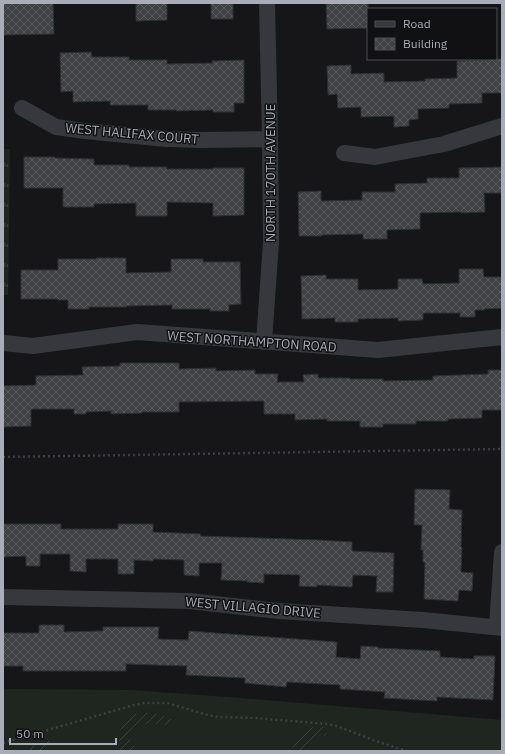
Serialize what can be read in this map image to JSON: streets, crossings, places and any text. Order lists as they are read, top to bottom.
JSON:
{
  "streets": {
    "street": [
      "WEST HALIFAX COURT",
      "NORTH 170TH AVENUE",
      "WEST NORTHAMPTON ROAD",
      "WEST VILLAGIO DRIVE"
    ]
  },
  "crossings": [
    ["WEST HALIFAX COURT", "NORTH 170TH AVENUE"],
    ["NORTH 170TH AVENUE", "WEST NORTHAMPTON ROAD"]
  ],
  "legend": ["Road", "Building"],
  "scale_bar": "50 m"
}
